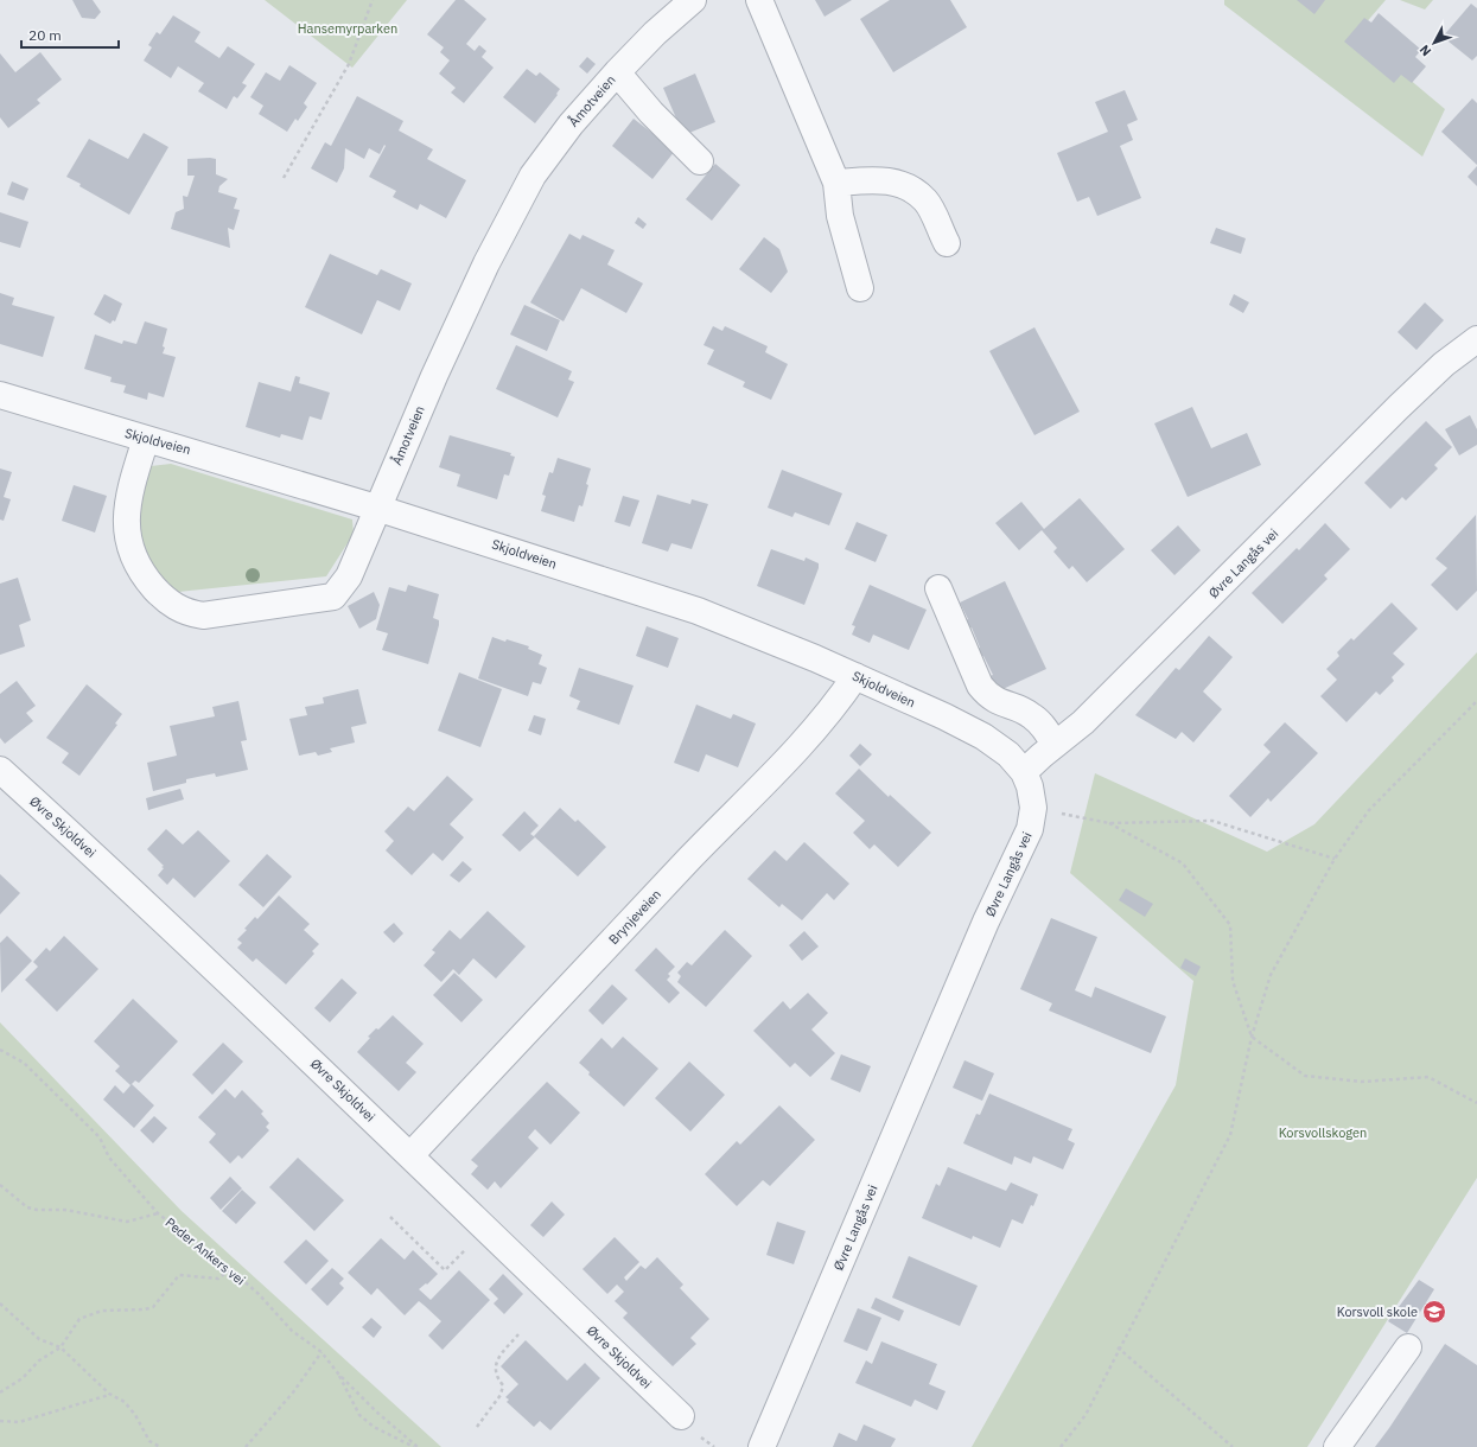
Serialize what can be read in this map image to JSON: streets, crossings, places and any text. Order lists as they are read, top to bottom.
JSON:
{
  "streets": {
    "street": [
      "Åmotveien",
      "Skjoldveien",
      "Øvre Langås vei",
      "Øvre Skjoldvei",
      "Brynjeveien"
    ],
    "path": ["Peder Ankers vei"]
  },
  "crossings": [
    ["Åmotveien", "Skjoldveien"],
    ["Skjoldveien", "Øvre Langås vei"],
    ["Skjoldveien", "Brynjeveien"],
    ["Øvre Skjoldvei", "Brynjeveien"]
  ],
  "parks": ["Hansemyrparken", "Korsvollskogen"],
  "places": {
    "school or university": ["Korsvoll skole"]
  },
  "scale_bar": "20 m",
  "north": "bottom left"
}
